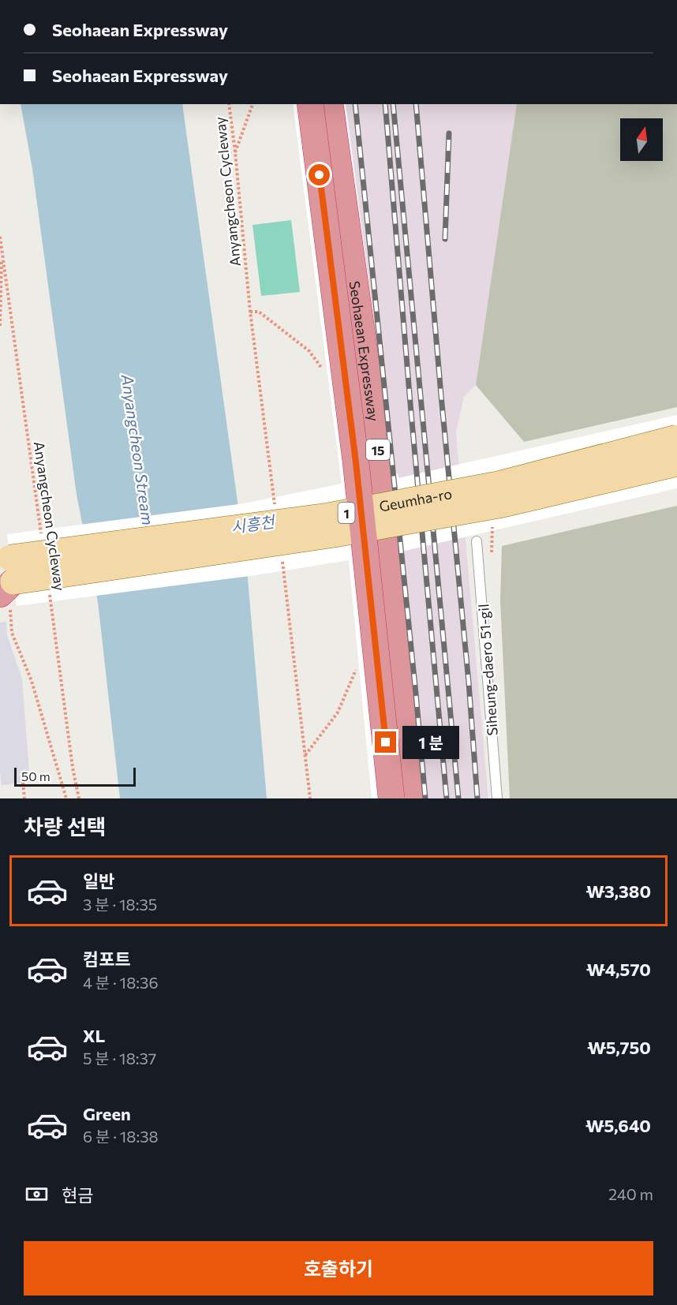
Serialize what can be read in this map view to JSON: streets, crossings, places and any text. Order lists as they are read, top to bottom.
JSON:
{
  "streets": {
    "highway": ["Seohaean Expressway", "15"],
    "main road": ["Geumha-ro", "1"],
    "lane": ["Siheung-daero 51-gil"],
    "path": ["Anyangcheon Cycleway"]
  },
  "water": ["Anyangcheon Stream", "시흥천"],
  "scale_bar": "50 m",
  "north": "top",
  "page": {
    "banner": ["Seohaean Expressway", "Seohaean Expressway"],
    "bubble": "1 분",
    "scale": "50 m",
    "heading": "차량 선택",
    "list": [
      {
        "name": "일반",
        "note": "3 분 · 18:35",
        "value": "₩3,380"
      },
      {
        "name": "컴포트",
        "note": "4 분 · 18:36",
        "value": "₩4,570"
      },
      {
        "name": "XL",
        "note": "5 분 · 18:37",
        "value": "₩5,750"
      },
      {
        "name": "Green",
        "note": "6 분 · 18:38",
        "value": "₩5,640"
      }
    ],
    "pay": ["현금", "240 m"],
    "buttons": "호출하기"
  }
}
